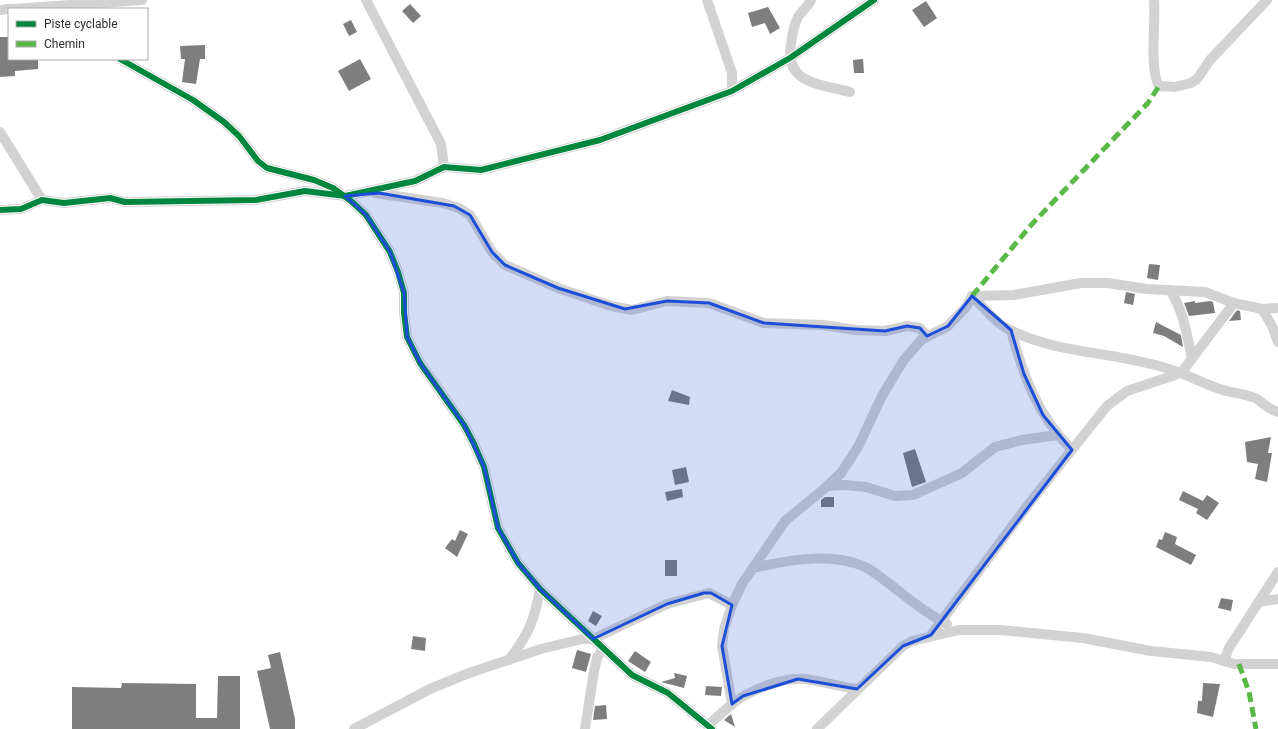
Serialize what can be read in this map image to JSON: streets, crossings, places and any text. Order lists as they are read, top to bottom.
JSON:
{
  "legend": ["Piste cyclable", "Chemin"]
}
